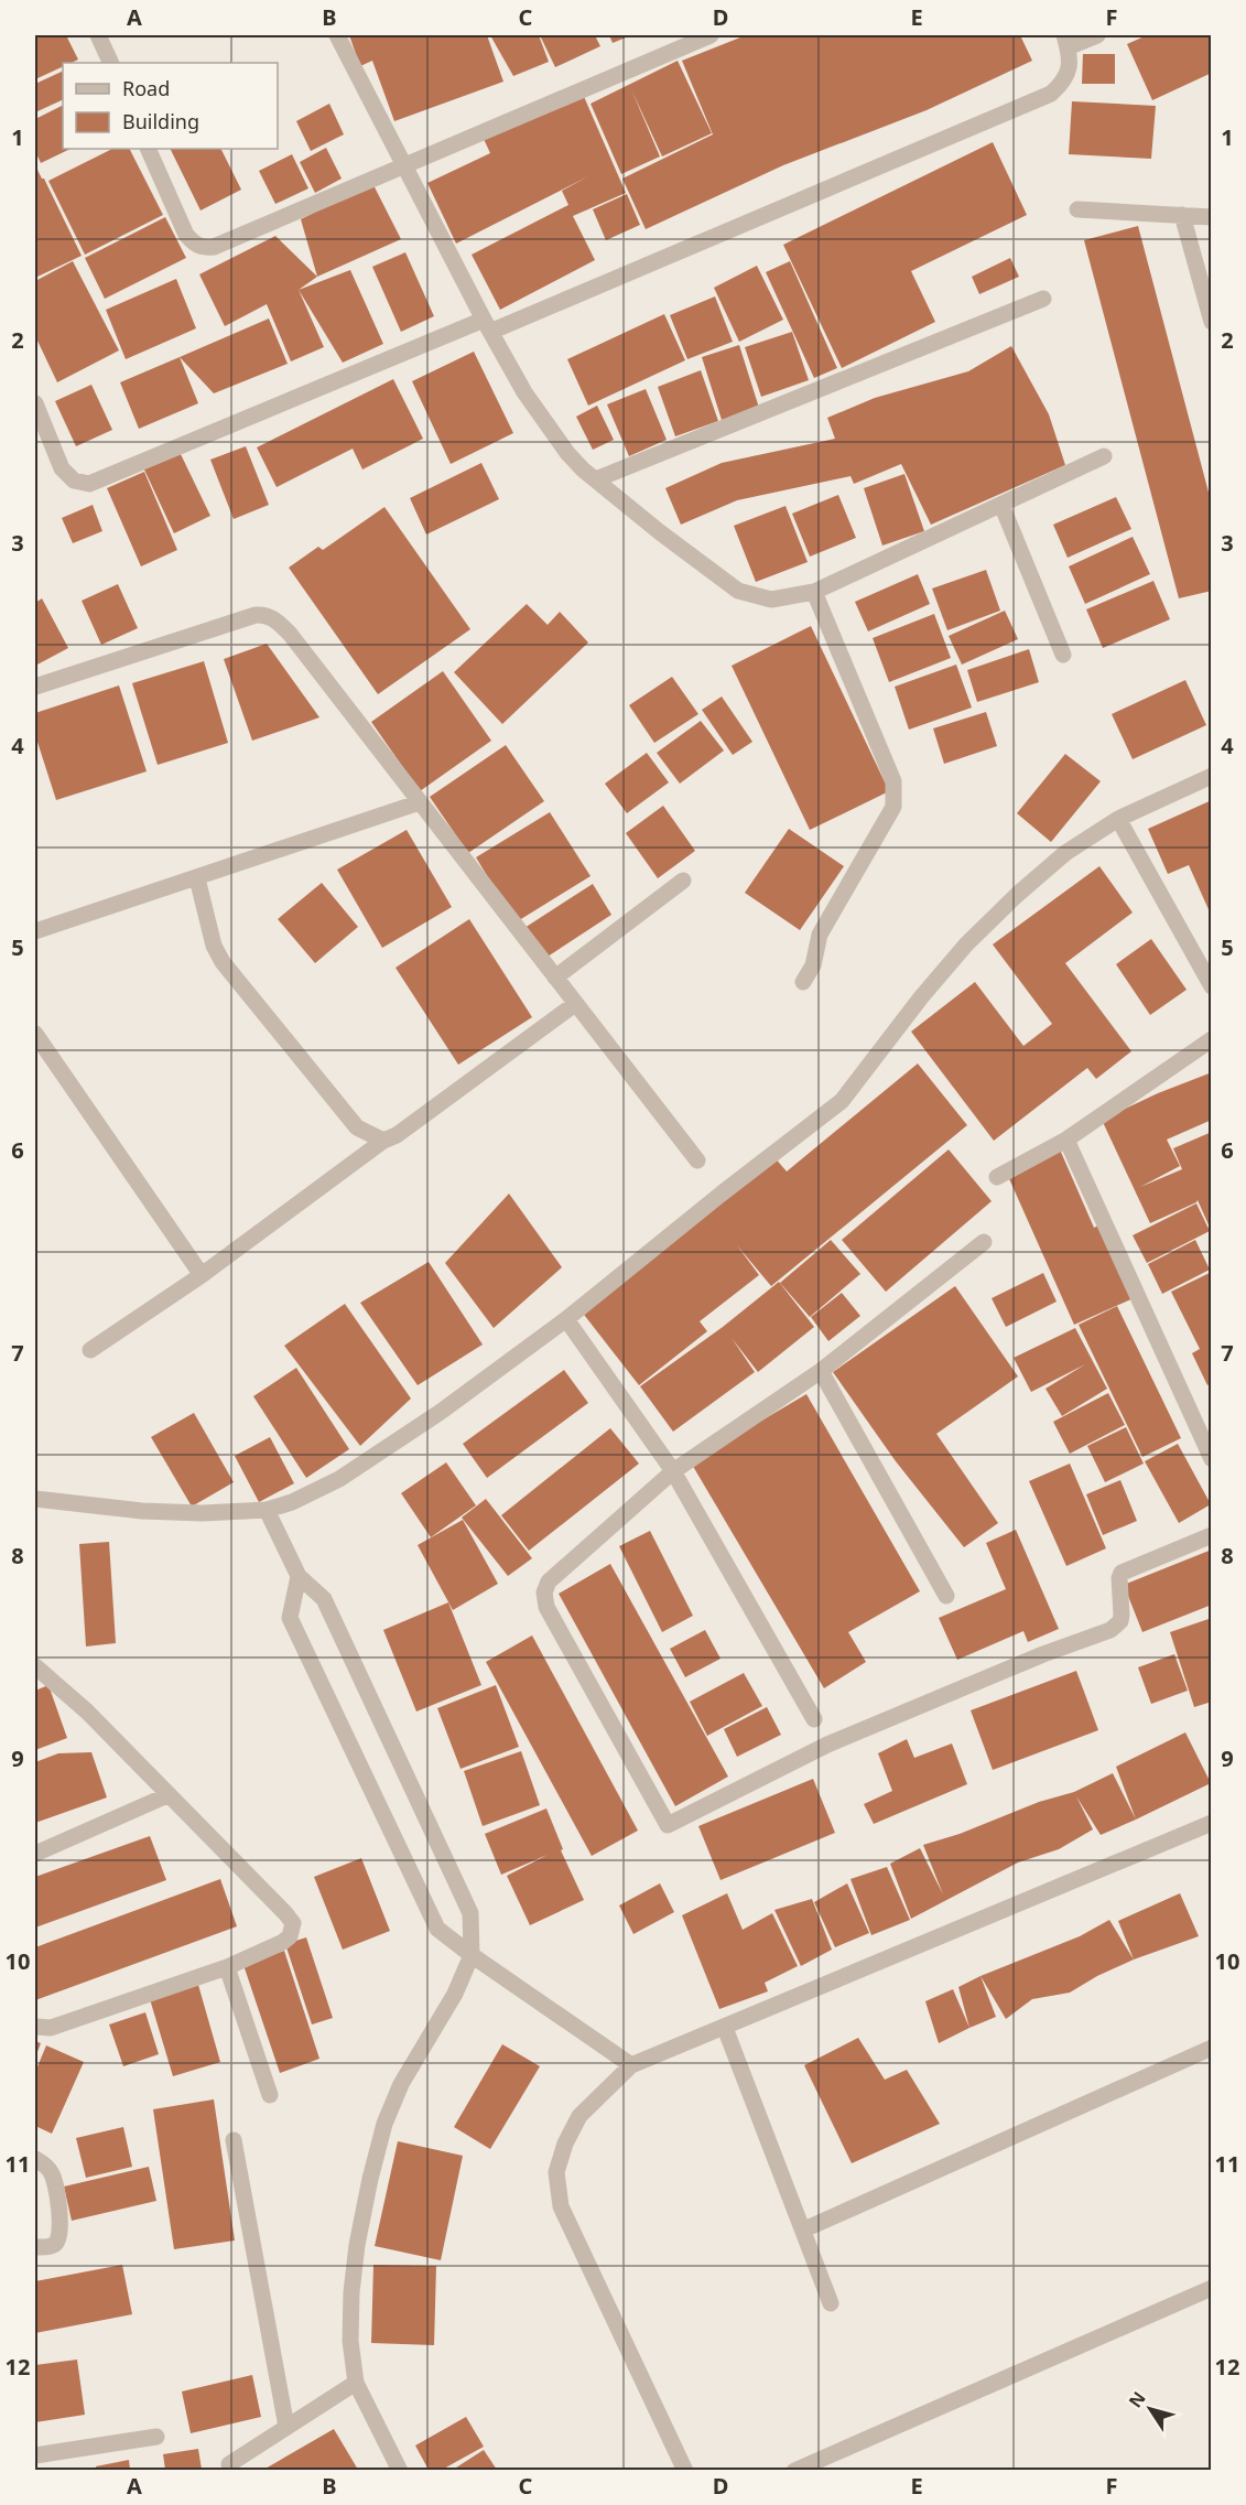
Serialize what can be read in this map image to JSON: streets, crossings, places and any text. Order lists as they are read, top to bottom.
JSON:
{
  "legend": ["Road", "Building"],
  "north": "top left",
  "grid": {
    "columns": [
      "A",
      "B",
      "C",
      "D",
      "E",
      "F"
    ],
    "rows": [
      "1",
      "2",
      "3",
      "4",
      "5",
      "6",
      "7",
      "8",
      "9",
      "10",
      "11",
      "12"
    ]
  }
}
